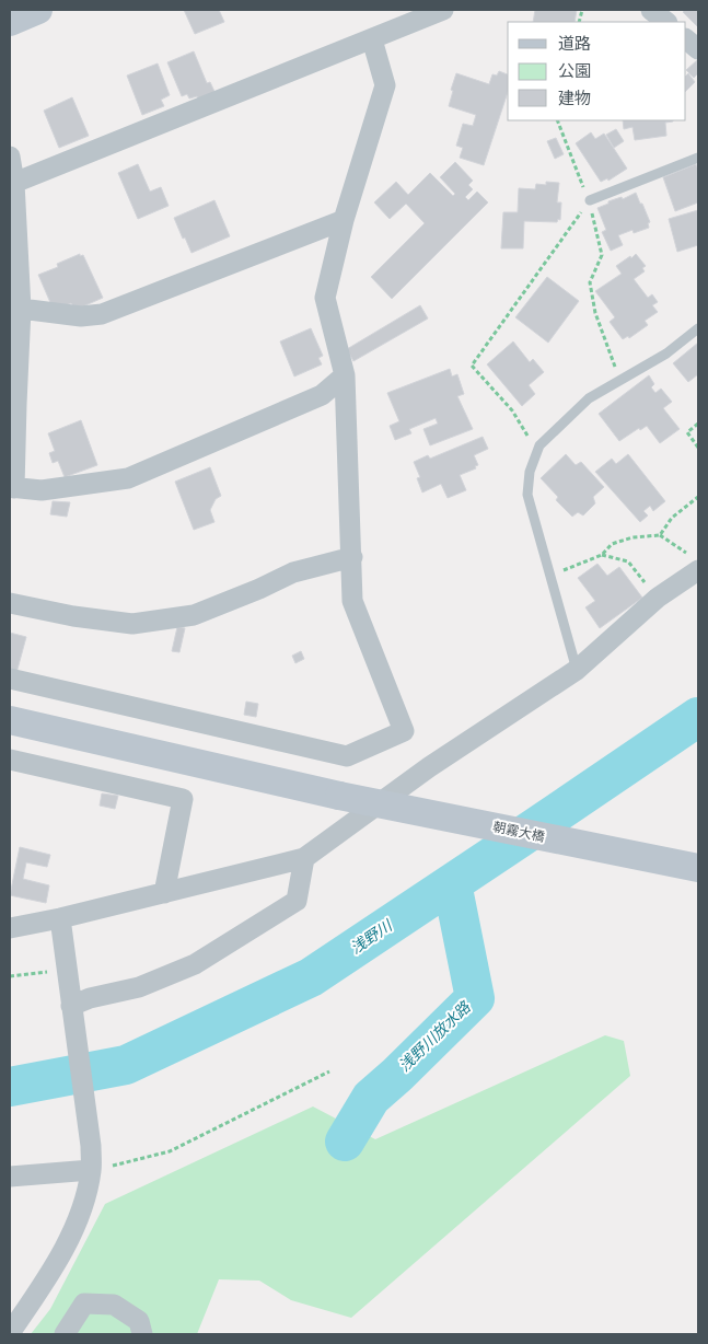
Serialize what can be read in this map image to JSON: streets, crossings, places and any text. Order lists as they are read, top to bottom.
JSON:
{
  "streets": {
    "street": ["朝霧大橋"]
  },
  "water": ["浅野川", "浅野川放水路"],
  "legend": ["道路", "公園", "建物"]
}
